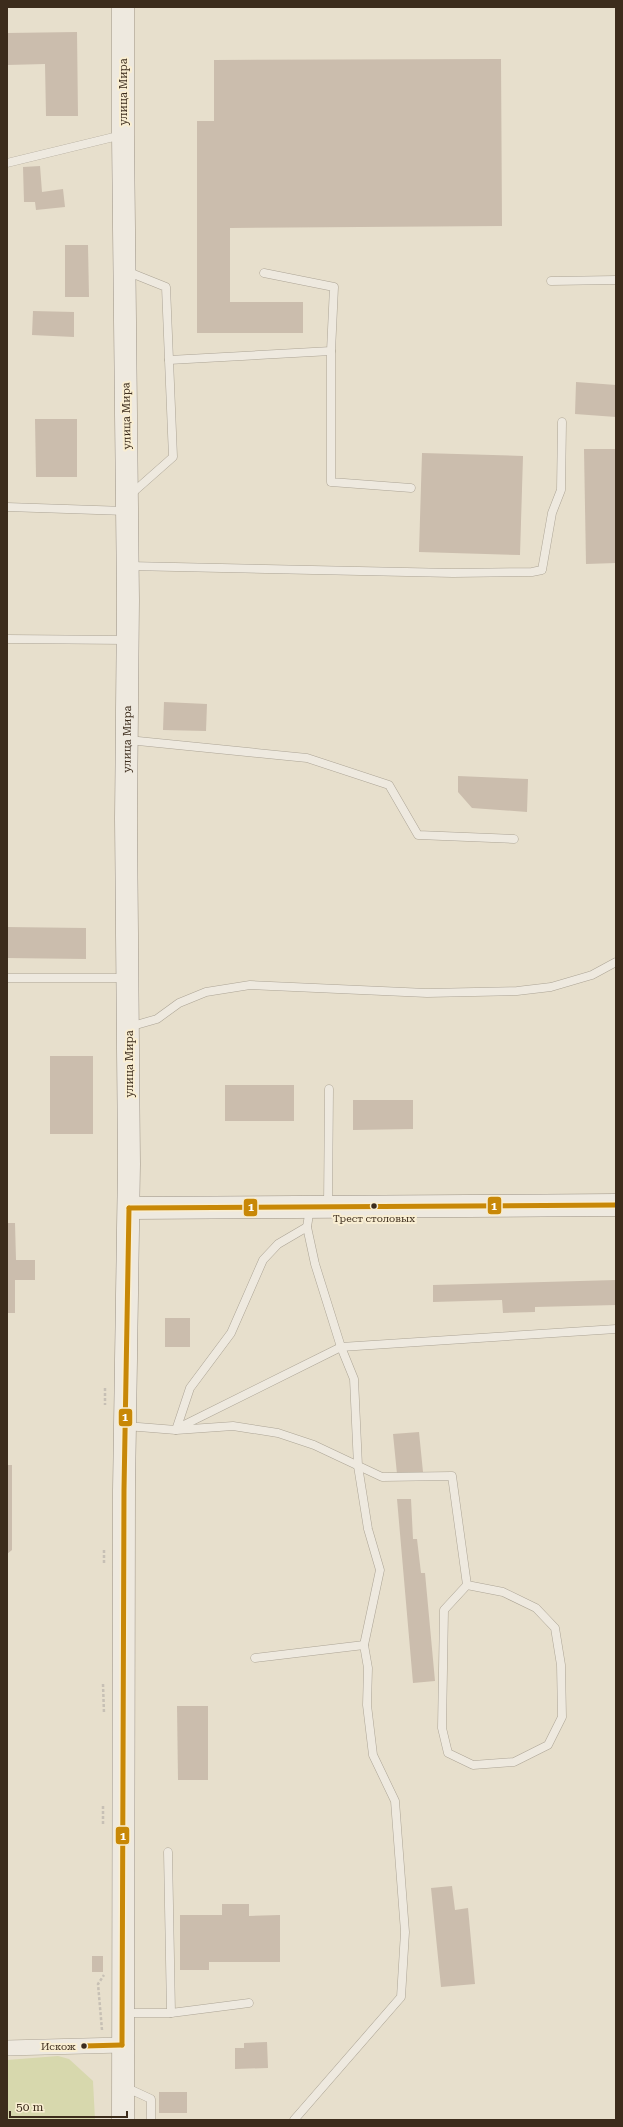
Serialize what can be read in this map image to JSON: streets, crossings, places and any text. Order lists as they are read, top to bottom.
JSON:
{
  "streets": {
    "main road": ["улица Мира"]
  },
  "places": ["Трест столовых", "Искож"],
  "lines": ["transit line 1"],
  "scale_bar": "50 m"
}
